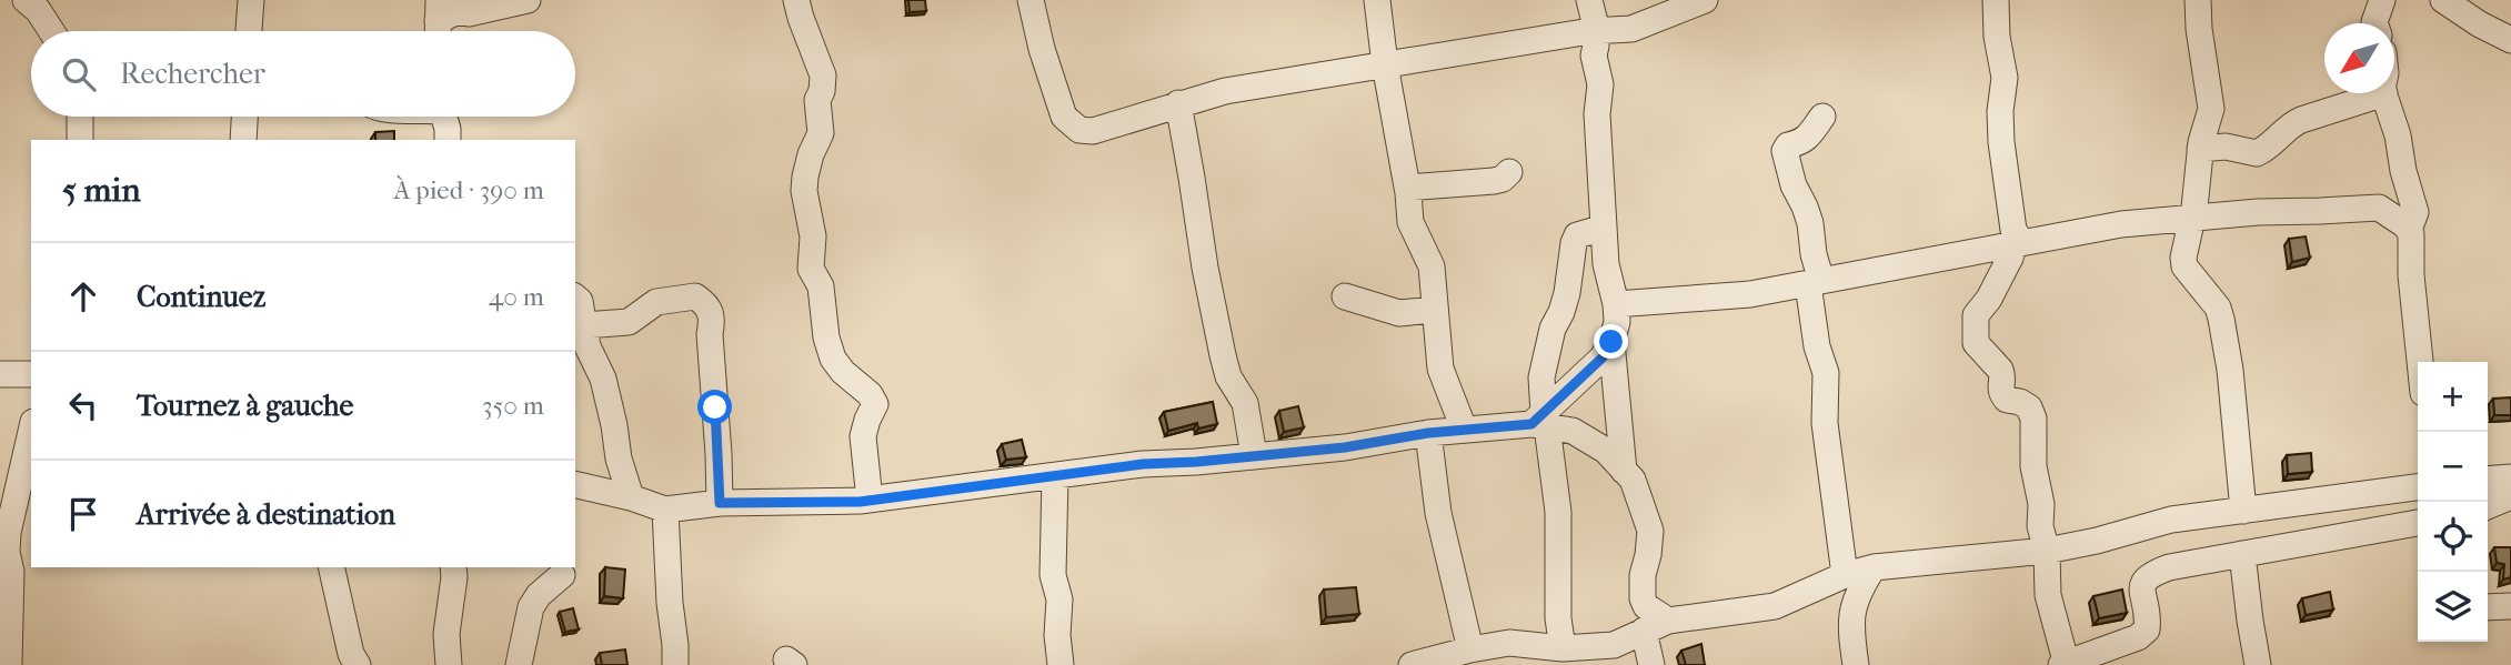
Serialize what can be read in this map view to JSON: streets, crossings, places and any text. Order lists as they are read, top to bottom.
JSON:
{
  "north": "bottom left",
  "page": {
    "search": "Rechercher",
    "heading": ["5 min", "À pied · 390 m"],
    "list": [
      ["Continuez", "40 m"],
      ["Tournez à gauche", "350 m"],
      "Arrivée à destination"
    ],
    "map_buttons": ["+", "−"]
  }
}
